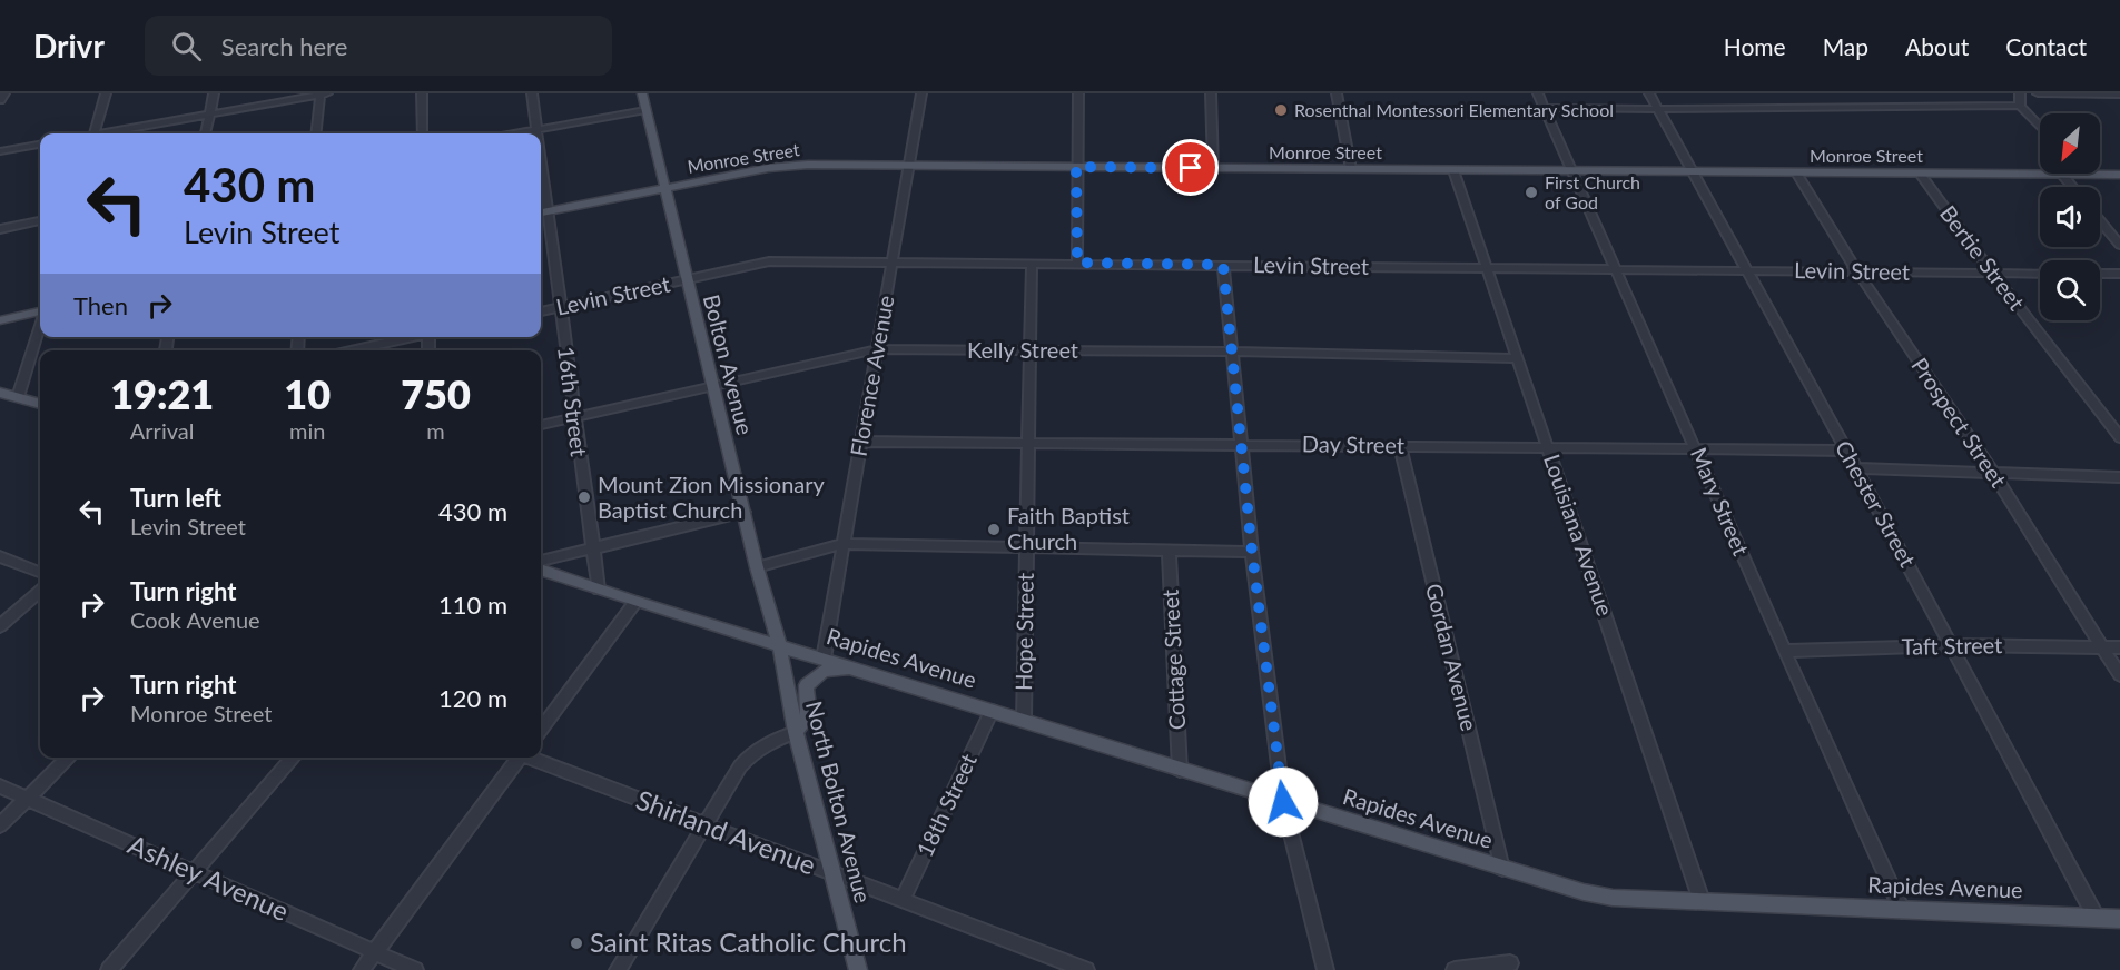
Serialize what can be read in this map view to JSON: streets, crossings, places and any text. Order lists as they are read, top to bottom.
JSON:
{
  "streets": {
    "main road": [
      "Monroe Street",
      "Bolton Avenue",
      "Rapides Avenue",
      "North Bolton Avenue"
    ],
    "street": [
      "Bertie Street",
      "Levin Street",
      "Kelly Street",
      "Florence Avenue",
      "16th Street",
      "Prospect Street",
      "Day Street",
      "Mary Street",
      "Chester Street",
      "Louisiana Avenue",
      "Hope Street",
      "Taft Street",
      "Gordan Avenue",
      "Cottage Street",
      "18th Street",
      "Shirland Avenue",
      "Ashley Avenue"
    ]
  },
  "crossings": [
    ["Monroe Street", "Bertie Street"],
    ["Monroe Street", "Bolton Avenue"],
    ["Monroe Street", "Florence Avenue"],
    ["Monroe Street", "16th Street"],
    ["Monroe Street", "Prospect Street"],
    ["Monroe Street", "Mary Street"],
    ["Monroe Street", "Chester Street"],
    ["Monroe Street", "Louisiana Avenue"],
    ["Bertie Street", "Levin Street"],
    ["Levin Street", "Bolton Avenue"],
    ["Levin Street", "Florence Avenue"],
    ["Levin Street", "16th Street"],
    ["Levin Street", "Prospect Street"],
    ["Levin Street", "Mary Street"],
    ["Levin Street", "Chester Street"],
    ["Levin Street", "Louisiana Avenue"],
    ["Levin Street", "Hope Street"],
    ["Kelly Street", "Bolton Avenue"],
    ["Kelly Street", "Florence Avenue"],
    ["Kelly Street", "16th Street"],
    ["Kelly Street", "Louisiana Avenue"],
    ["Kelly Street", "Hope Street"],
    ["Bolton Avenue", "Rapides Avenue"],
    ["Bolton Avenue", "North Bolton Avenue"],
    ["Florence Avenue", "Day Street"],
    ["Florence Avenue", "Rapides Avenue"],
    ["16th Street", "Rapides Avenue"],
    ["Prospect Street", "Taft Street"],
    ["Day Street", "Mary Street"],
    ["Day Street", "Chester Street"],
    ["Day Street", "Louisiana Avenue"],
    ["Day Street", "Hope Street"],
    ["Day Street", "Gordan Avenue"],
    ["Mary Street", "Taft Street"],
    ["Mary Street", "Rapides Avenue"],
    ["Chester Street", "Taft Street"],
    ["Chester Street", "Rapides Avenue"],
    ["Louisiana Avenue", "Rapides Avenue"],
    ["Hope Street", "Rapides Avenue"],
    ["Gordan Avenue", "Rapides Avenue"],
    ["Rapides Avenue", "Cottage Street"],
    ["Rapides Avenue", "North Bolton Avenue"],
    ["Rapides Avenue", "18th Street"],
    ["North Bolton Avenue", "Shirland Avenue"],
    ["18th Street", "Shirland Avenue"]
  ],
  "places": [
    "Rosenthal Montessori Elementary School",
    "First Church of God",
    "Mount Zion Missionary Baptist Church",
    "Faith Baptist Church",
    "Saint Ritas Catholic Church"
  ],
  "north": "bottom left",
  "page": {
    "header": "Drivr",
    "search": "Search here",
    "nav": [
      "Home",
      "Map",
      "About",
      "Contact"
    ],
    "turn": ["430 m", "Levin Street"],
    "then": "Then",
    "eta": [
      "19:21",
      "Arrival",
      "10",
      "min",
      "750",
      "m"
    ],
    "list": [
      {
        "name": "Turn left",
        "note": "Levin Street",
        "value": "430 m"
      },
      {
        "name": "Turn right",
        "note": "Cook Avenue",
        "value": "110 m"
      },
      {
        "name": "Turn right",
        "note": "Monroe Street",
        "value": "120 m"
      }
    ]
  }
}
